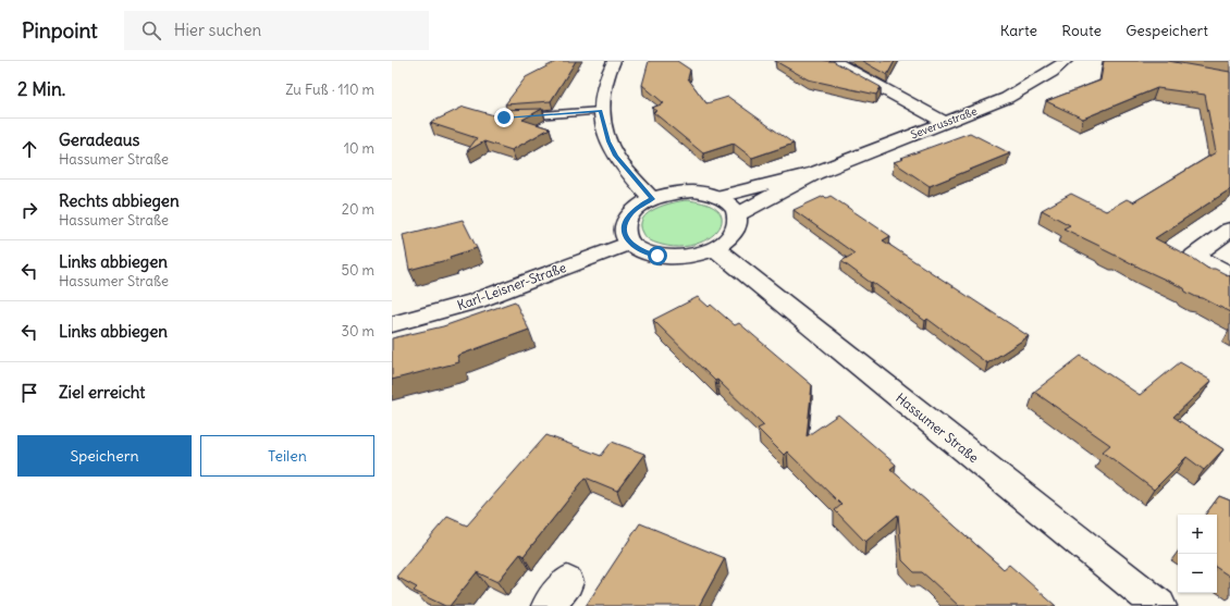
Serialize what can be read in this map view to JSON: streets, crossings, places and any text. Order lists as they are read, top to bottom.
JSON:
{
  "streets": {
    "street": ["Severusstraße", "Karl-Leisner-Straße", "Hassumer Straße"]
  },
  "crossings": [
    ["Severusstraße", "Karl-Leisner-Straße"],
    ["Severusstraße", "Hassumer Straße"],
    ["Karl-Leisner-Straße", "Hassumer Straße"]
  ],
  "page": {
    "header": "Pinpoint",
    "search": "Hier suchen",
    "nav": ["Karte", "Route", "Gespeichert"],
    "heading": ["2 Min.", "Zu Fuß · 110 m"],
    "list": [
      ["Geradeaus", "Hassumer Straße", "10 m"],
      ["Rechts abbiegen", "Hassumer Straße", "20 m"],
      ["Links abbiegen", "Hassumer Straße", "50 m"],
      ["Links abbiegen", "30 m"],
      "Ziel erreicht"
    ],
    "buttons": ["Speichern", "Teilen"],
    "map_buttons": ["+", "−"]
  }
}
